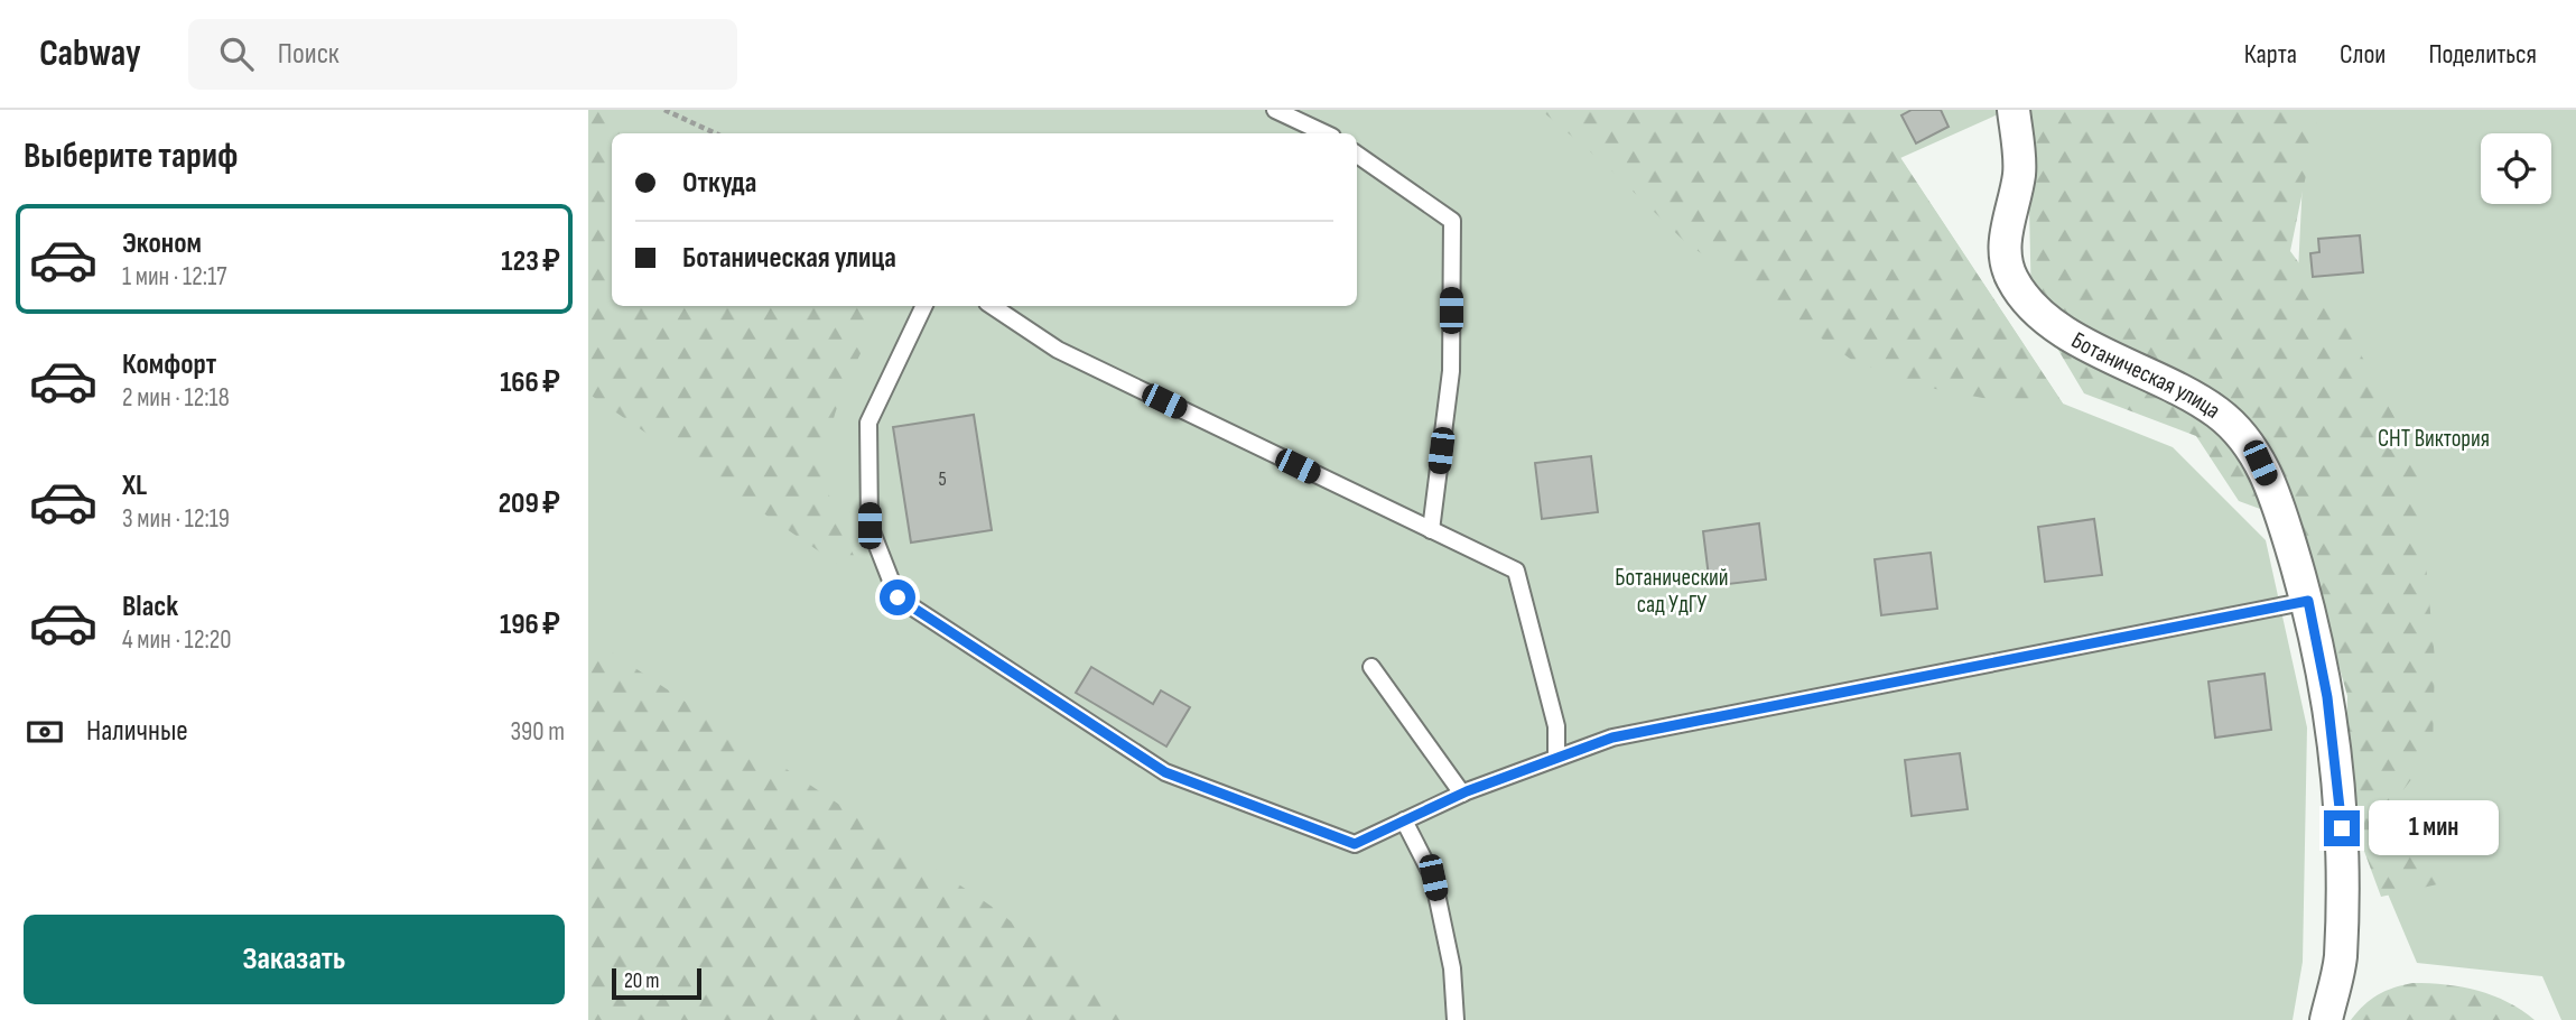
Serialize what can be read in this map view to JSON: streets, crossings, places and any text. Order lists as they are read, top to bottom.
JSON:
{
  "streets": {
    "street": ["Ботаническая улица"]
  },
  "parks": ["СНТ Виктория", "Ботанический сад УдГУ"],
  "house_numbers": ["5"],
  "scale_bar": "20 m",
  "page": {
    "header": "Cabway",
    "search": "Поиск",
    "nav": ["Карта", "Слои", "Поделиться"],
    "heading": "Выберите тариф",
    "banner": ["Откуда", "Ботаническая улица"],
    "list": [
      {
        "name": "Эконом",
        "note": "1 мин · 12:17",
        "value": "123 ₽"
      },
      {
        "name": "Комфорт",
        "note": "2 мин · 12:18",
        "value": "166 ₽"
      },
      {
        "name": "XL",
        "note": "3 мин · 12:19",
        "value": "209 ₽"
      },
      {
        "name": "Black",
        "note": "4 мин · 12:20",
        "value": "196 ₽"
      }
    ],
    "pay": ["Наличные", "390 m"],
    "bubble": "1 мин",
    "buttons": "Заказать",
    "scale": "20 m"
  }
}
